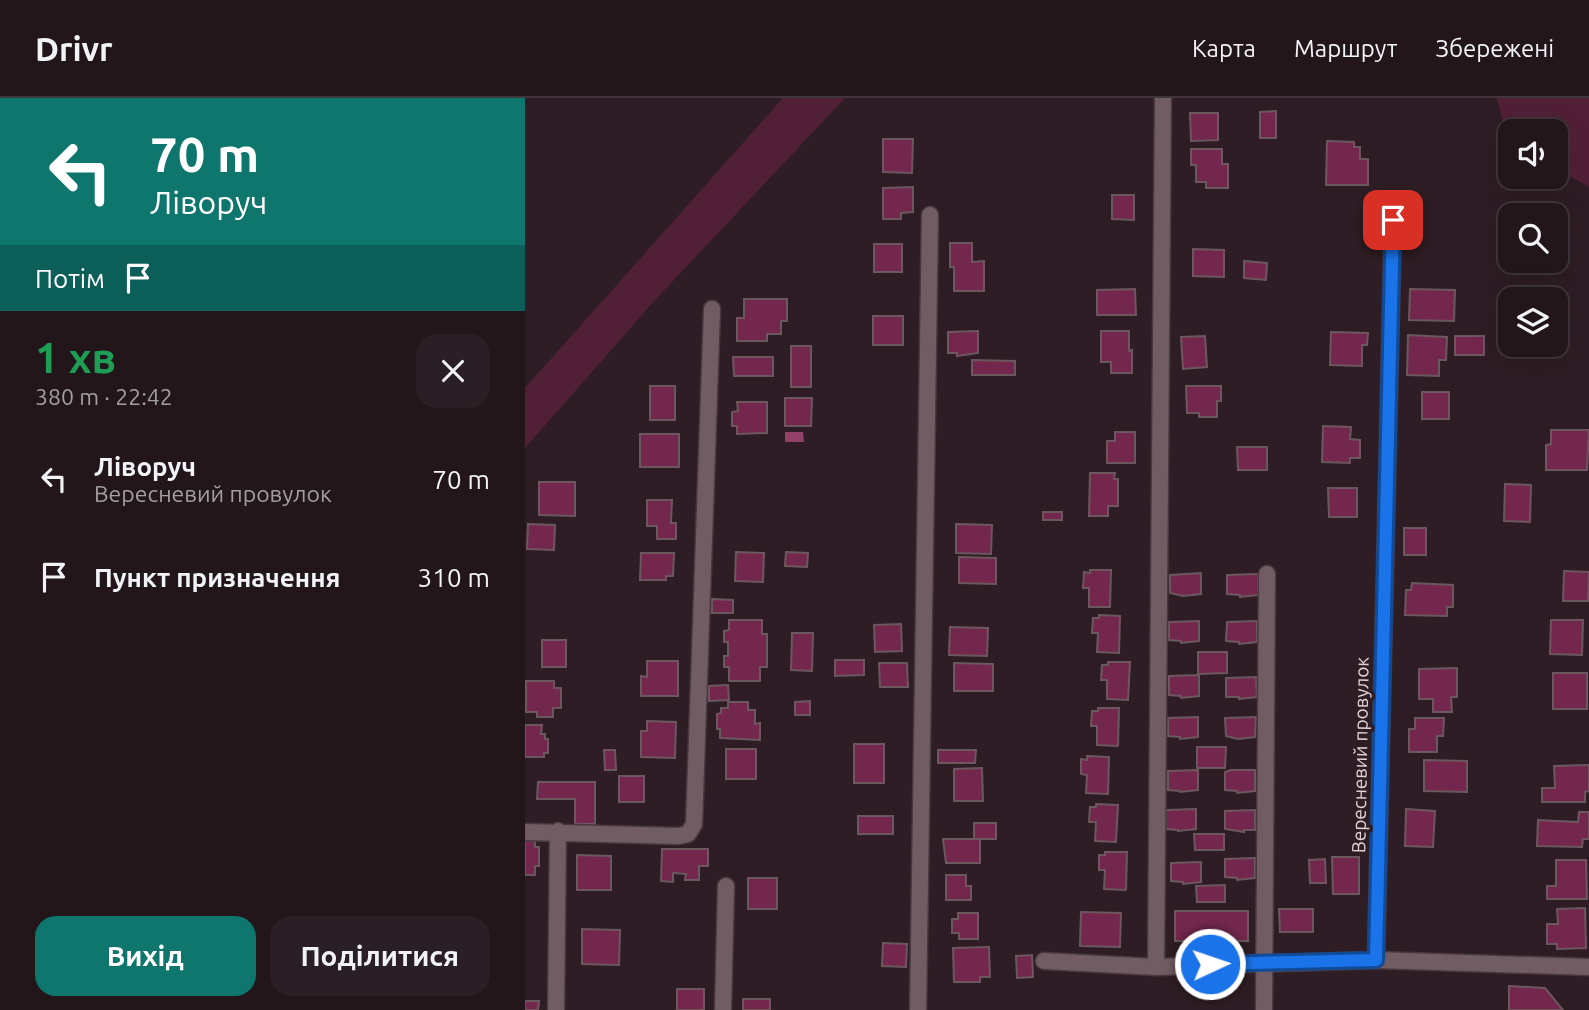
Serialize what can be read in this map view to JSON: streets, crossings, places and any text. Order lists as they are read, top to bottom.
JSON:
{
  "streets": {
    "street": ["Вересневий провулок"]
  },
  "page": {
    "header": "Drivr",
    "nav": ["Карта", "Маршрут", "Збережені"],
    "turn": ["70 m", "Ліворуч"],
    "then": "Потім",
    "heading": ["1 хв", "380 m · 22:42"],
    "list": [
      {
        "name": "Ліворуч",
        "note": "Вересневий провулок",
        "value": "70 m"
      },
      {
        "name": "Пункт призначення",
        "value": "310 m"
      }
    ],
    "buttons": ["Вихід", "Поділитися"]
  }
}
